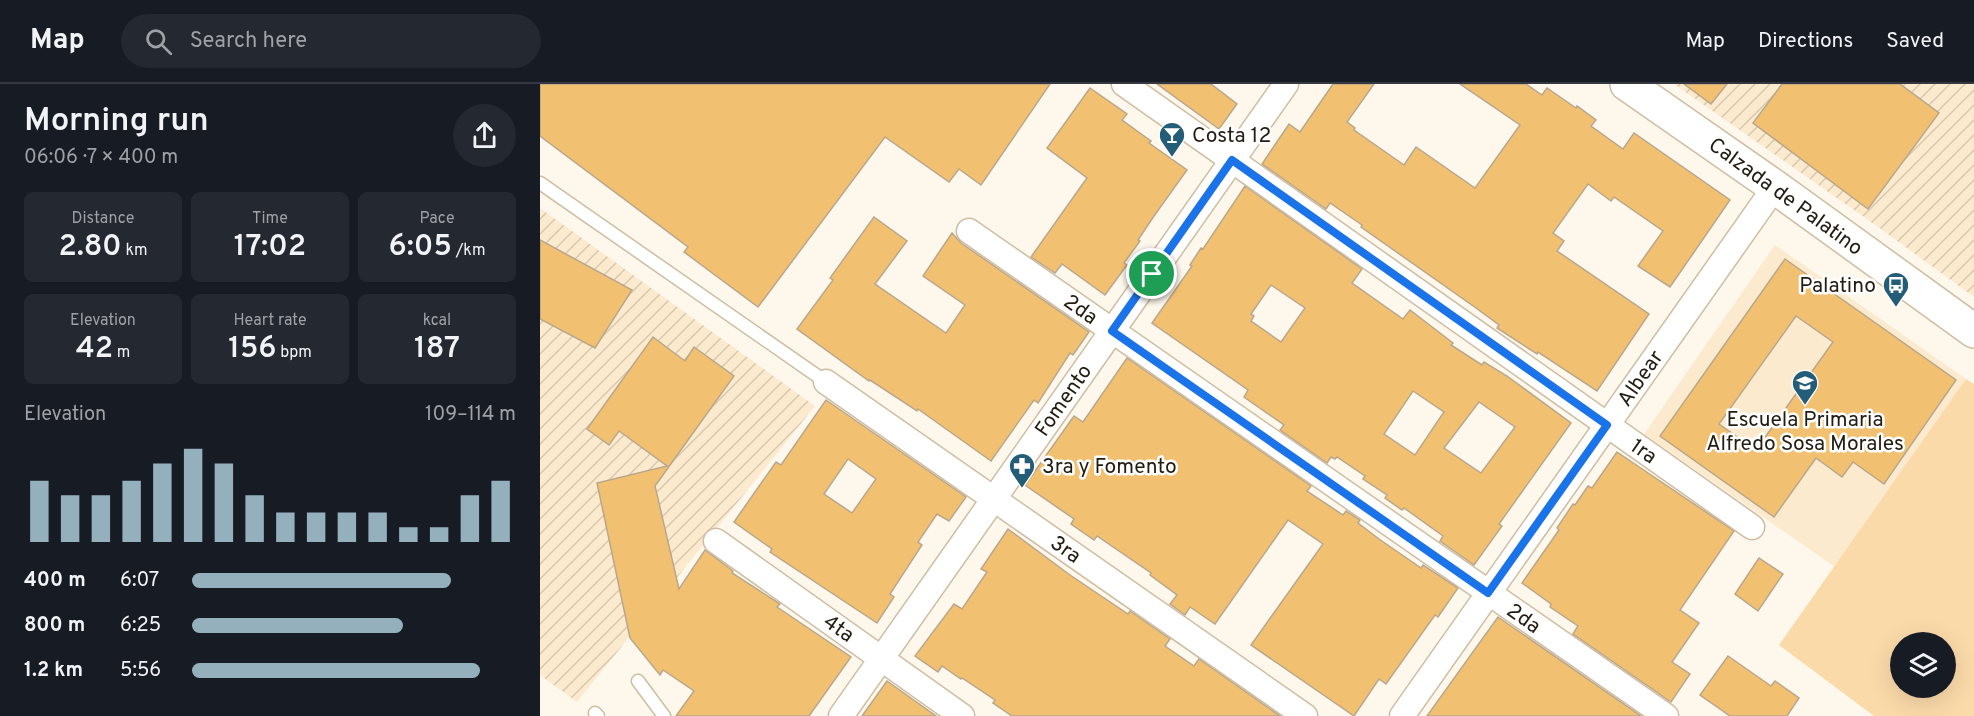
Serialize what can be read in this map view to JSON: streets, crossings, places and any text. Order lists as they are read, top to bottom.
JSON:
{
  "streets": {
    "street": [
      "Calzada de Palatino",
      "2da",
      "Albear",
      "Fomento",
      "1ra",
      "3ra",
      "4ta"
    ]
  },
  "crossings": [
    ["Calzada de Palatino", "Albear"],
    ["2da", "Albear"],
    ["2da", "Fomento"],
    ["Albear", "1ra"],
    ["Fomento", "1ra"],
    ["Fomento", "3ra"],
    ["Fomento", "4ta"]
  ],
  "places": {
    "bar": ["Costa 12"],
    "bus stop": ["Palatino"],
    "school or university": ["Escuela Primaria Alfredo Sosa Morales"],
    "pharmacy": ["3ra y Fomento"]
  },
  "page": {
    "header": "Map",
    "search": "Search here",
    "nav": ["Map", "Directions", "Saved"],
    "heading": ["Morning run", "06:06 · 7 × 400 m"],
    "stats": [
      ["Distance", "2.80 km"],
      ["Time", "17:02"],
      ["Pace", "6:05 /km"],
      ["Elevation", "42 m"],
      ["Heart rate", "156 bpm"],
      ["kcal", "187"]
    ],
    "chart": ["Elevation", "109–114 m"],
    "list": [
      {
        "name": "400 m",
        "note": "6:07"
      },
      {
        "name": "800 m",
        "note": "6:25"
      },
      {
        "name": "1.2 km",
        "note": "5:56"
      }
    ]
  }
}
